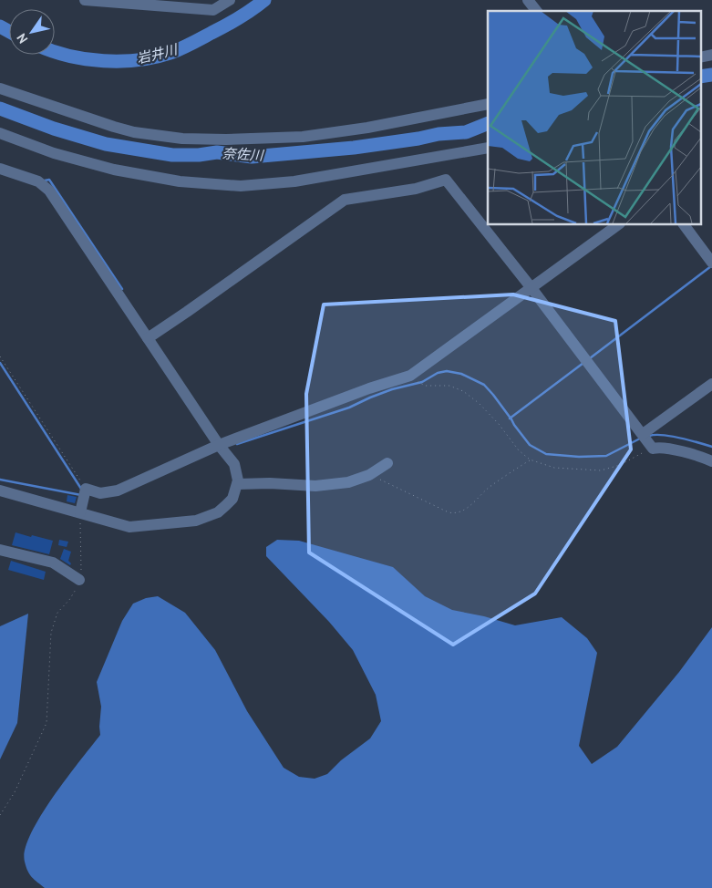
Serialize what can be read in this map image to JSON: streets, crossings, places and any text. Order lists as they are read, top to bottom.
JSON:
{
  "water": ["岩井川", "奈佐川"],
  "north": "bottom left"
}
